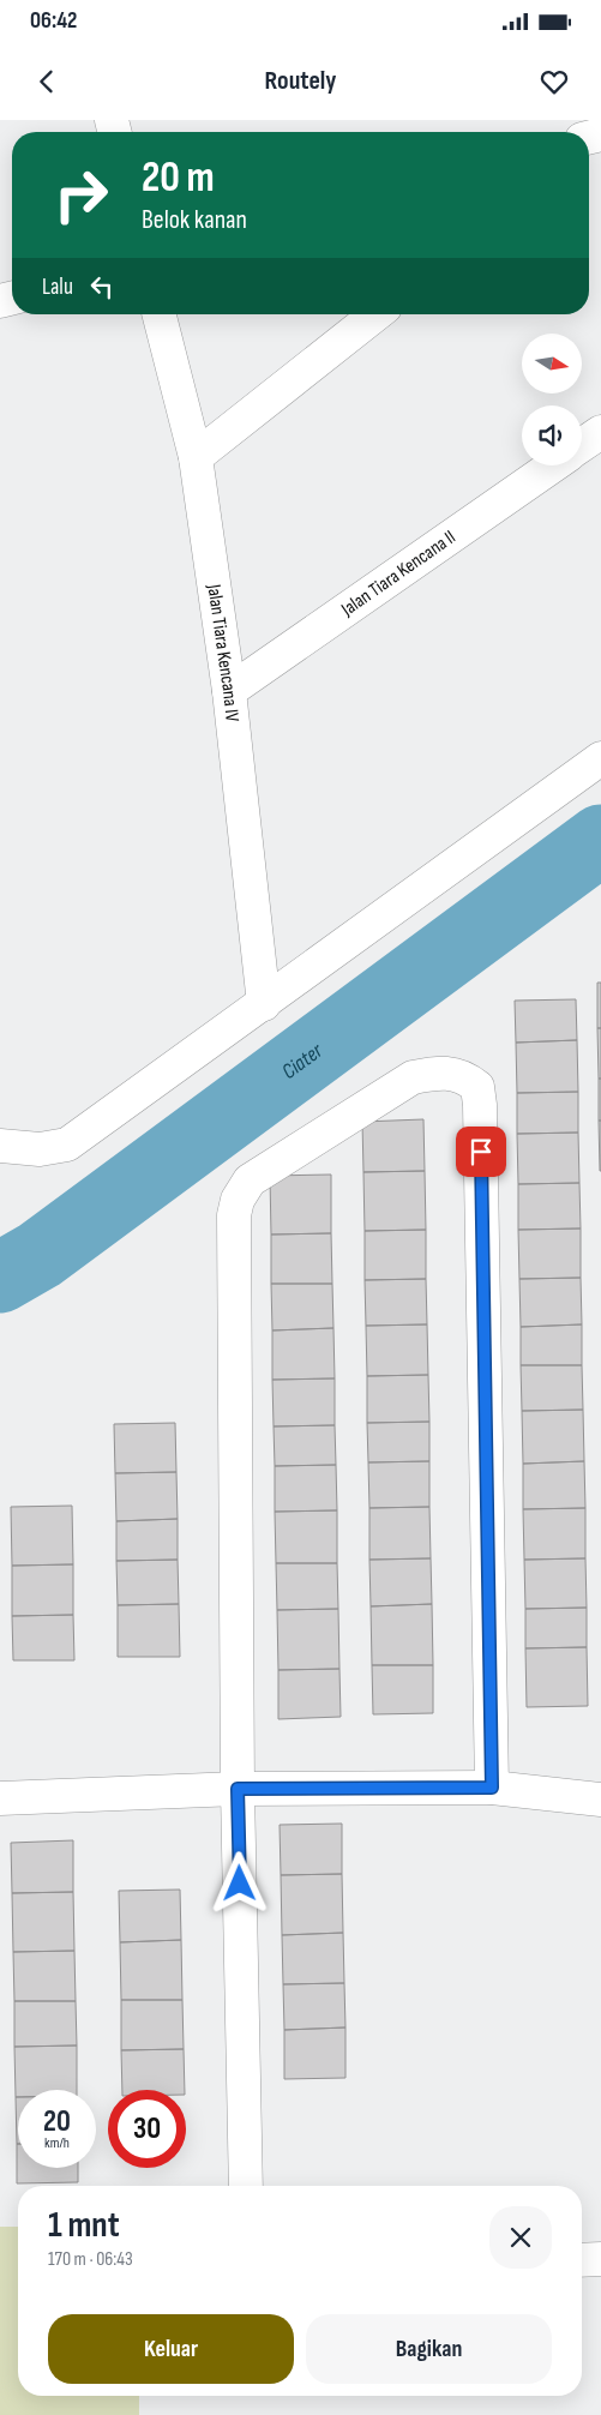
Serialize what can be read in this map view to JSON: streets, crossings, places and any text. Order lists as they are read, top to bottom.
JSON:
{
  "streets": {
    "street": ["Jalan Tiara Kencana II", "Jalan Tiara Kencana IV"]
  },
  "crossings": [
    ["Jalan Tiara Kencana II", "Jalan Tiara Kencana IV"]
  ],
  "water": ["Ciater"],
  "north": "right",
  "page": {
    "status": "06:42",
    "header": "Routely",
    "turn": ["20 m", "Belok kanan"],
    "then": "Lalu",
    "speed": "20 km/h",
    "limit": "30",
    "heading": ["1 mnt", "170 m · 06:43"],
    "buttons": ["Keluar", "Bagikan"]
  }
}
